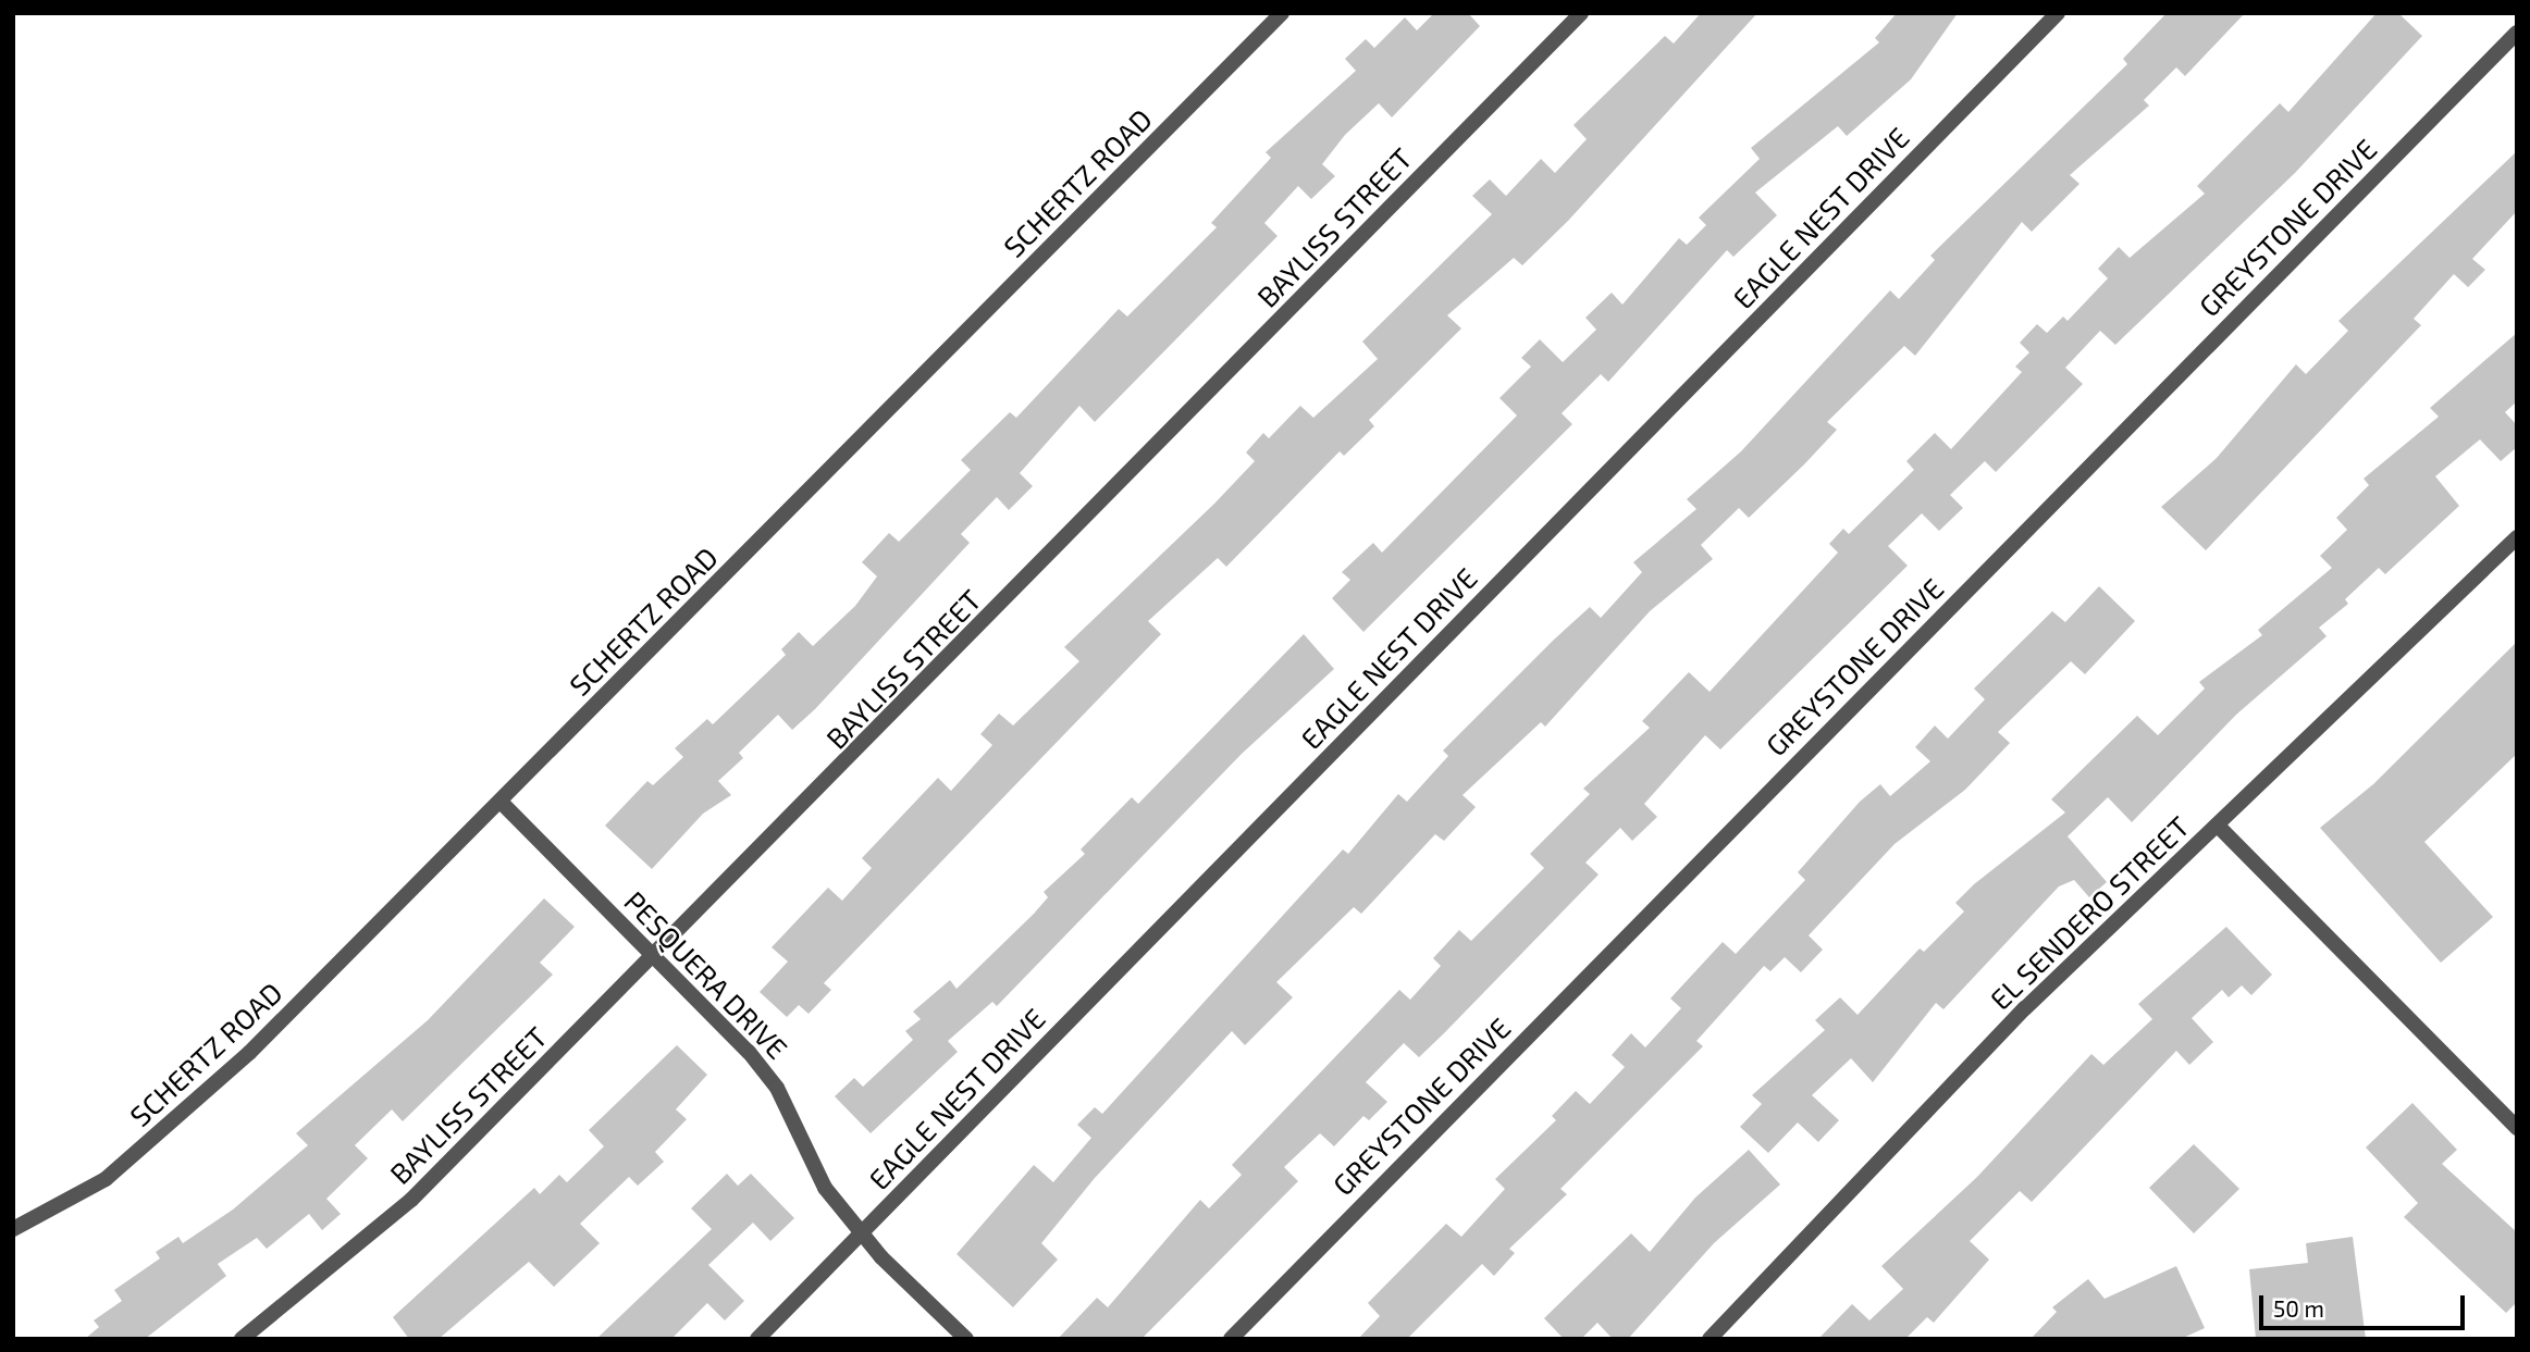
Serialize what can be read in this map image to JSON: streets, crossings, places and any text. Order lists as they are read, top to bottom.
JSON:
{
  "streets": {
    "street": [
      "SCHERTZ ROAD",
      "EAGLE NEST DRIVE",
      "BAYLISS STREET",
      "GREYSTONE DRIVE",
      "EL SENDERO STREET",
      "PESQUERA DRIVE"
    ]
  },
  "crossings": [
    ["SCHERTZ ROAD", "PESQUERA DRIVE"],
    ["EAGLE NEST DRIVE", "PESQUERA DRIVE"],
    ["BAYLISS STREET", "PESQUERA DRIVE"]
  ],
  "scale_bar": "50 m"
}
